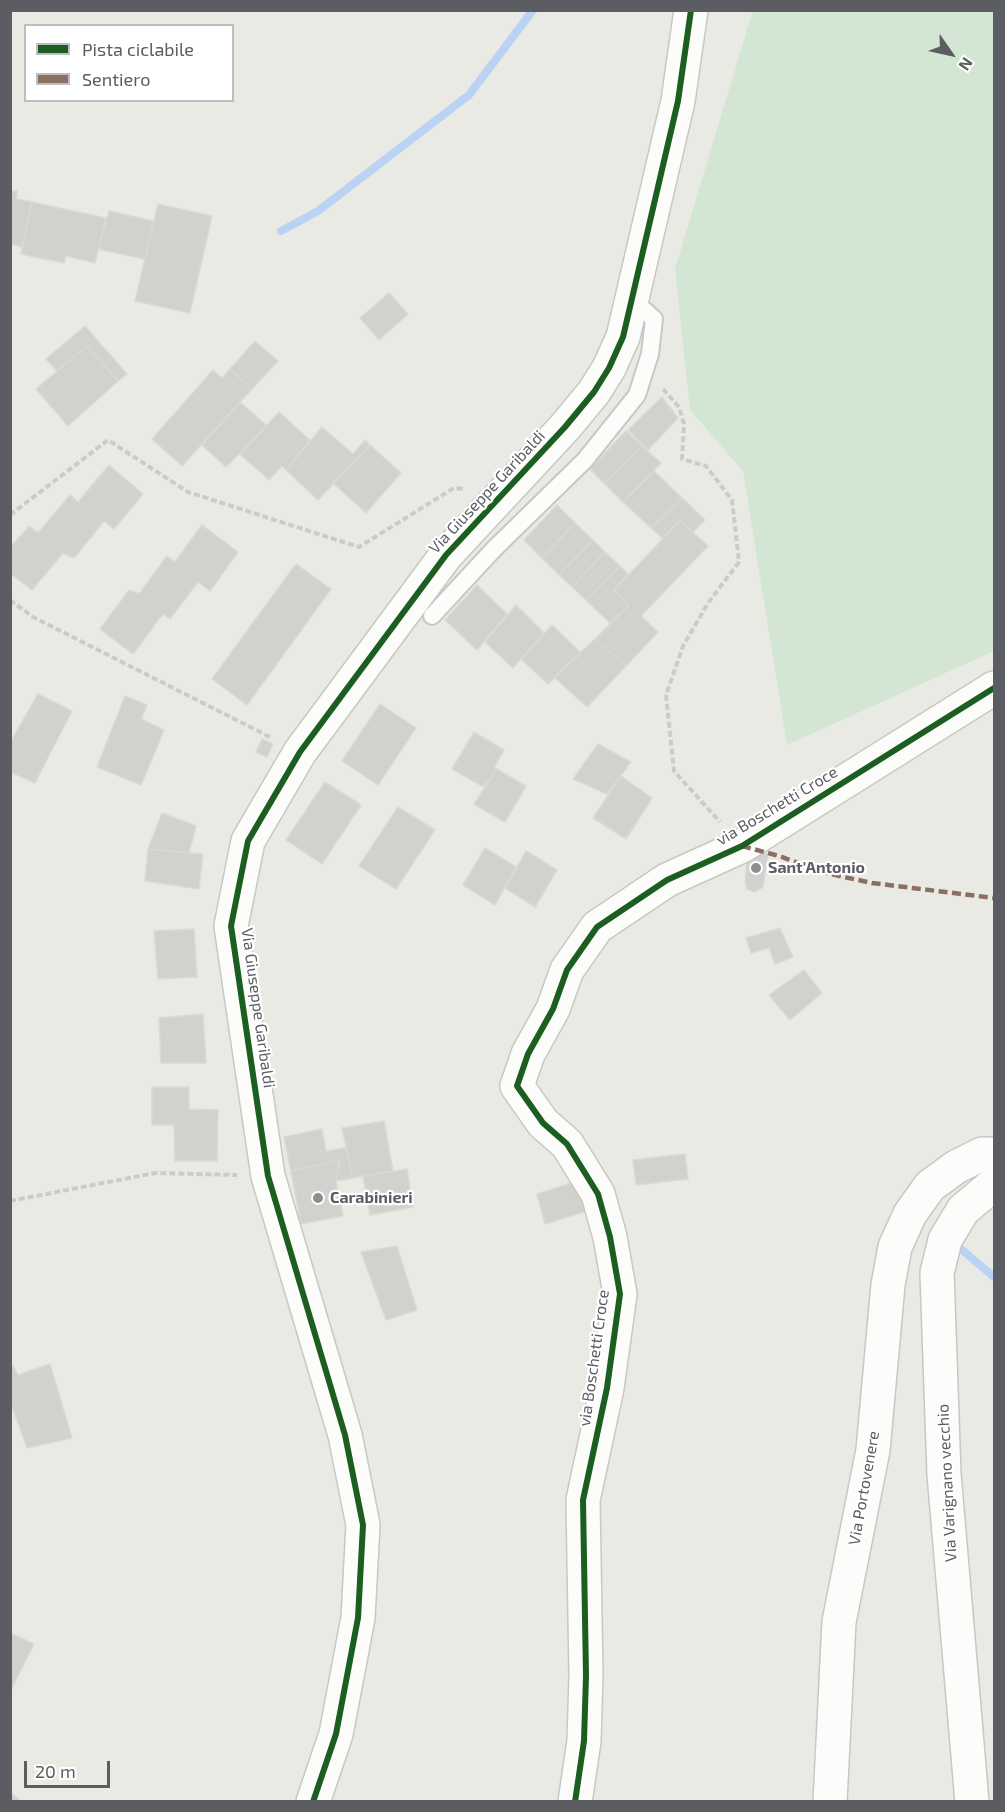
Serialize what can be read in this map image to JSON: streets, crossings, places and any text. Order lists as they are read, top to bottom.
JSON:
{
  "streets": {
    "street": [
      "Via Giuseppe Garibaldi",
      "via Boschetti Croce",
      "Via Varignano vecchio",
      "Via Portovenere"
    ]
  },
  "places": ["Sant'Antonio", "Carabinieri"],
  "legend": ["Pista ciclabile", "Sentiero"],
  "scale_bar": "20 m",
  "north": "bottom right"
}
